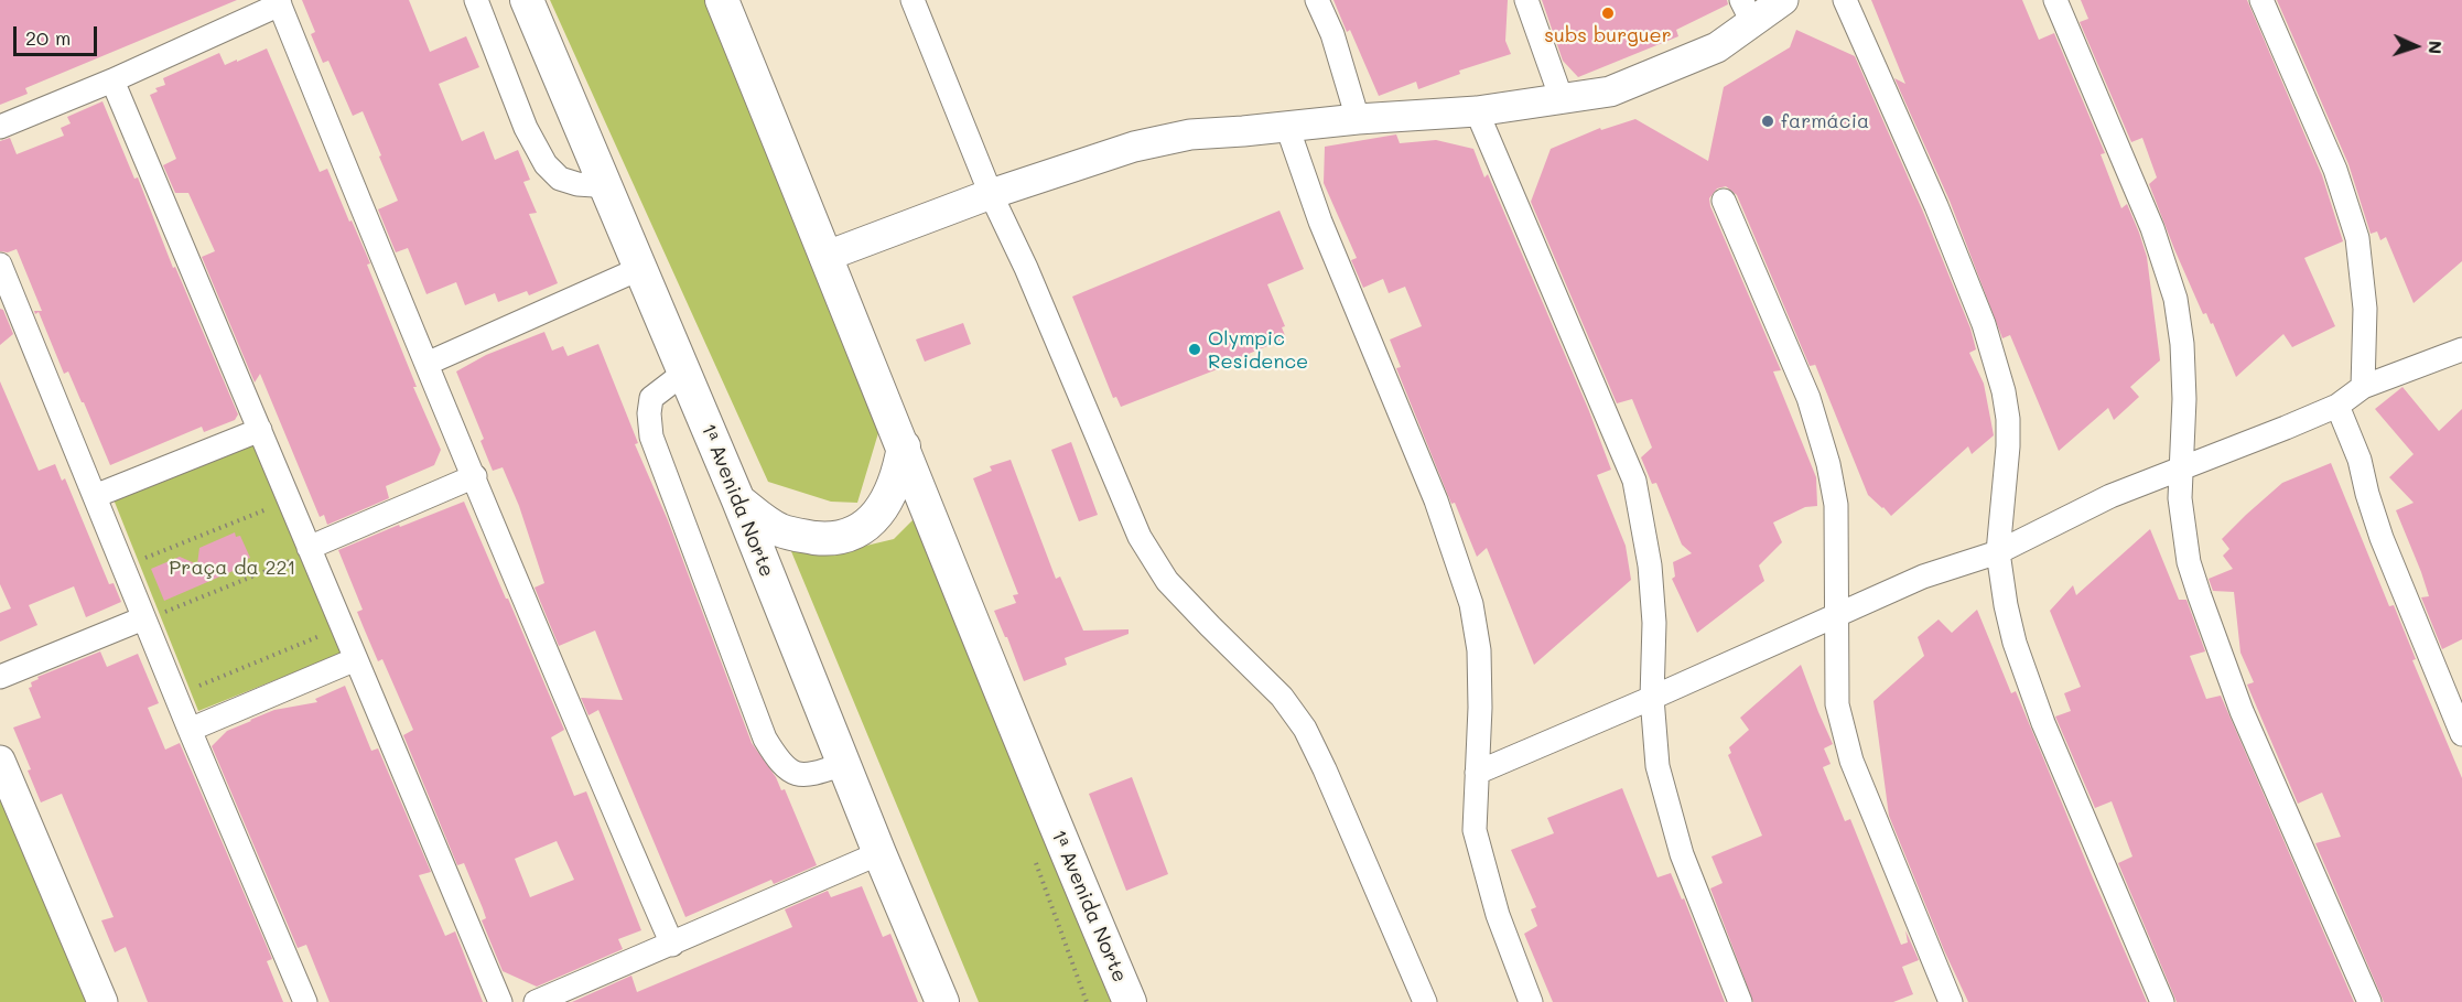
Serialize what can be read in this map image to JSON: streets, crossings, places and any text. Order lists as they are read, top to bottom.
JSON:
{
  "streets": {
    "main road": ["1ᵃ Avenida Norte"]
  },
  "parks": ["Praça da 221"],
  "places": ["subs burguer", "farmácia", "Olympic Residence"],
  "scale_bar": "20 m",
  "north": "right"
}
